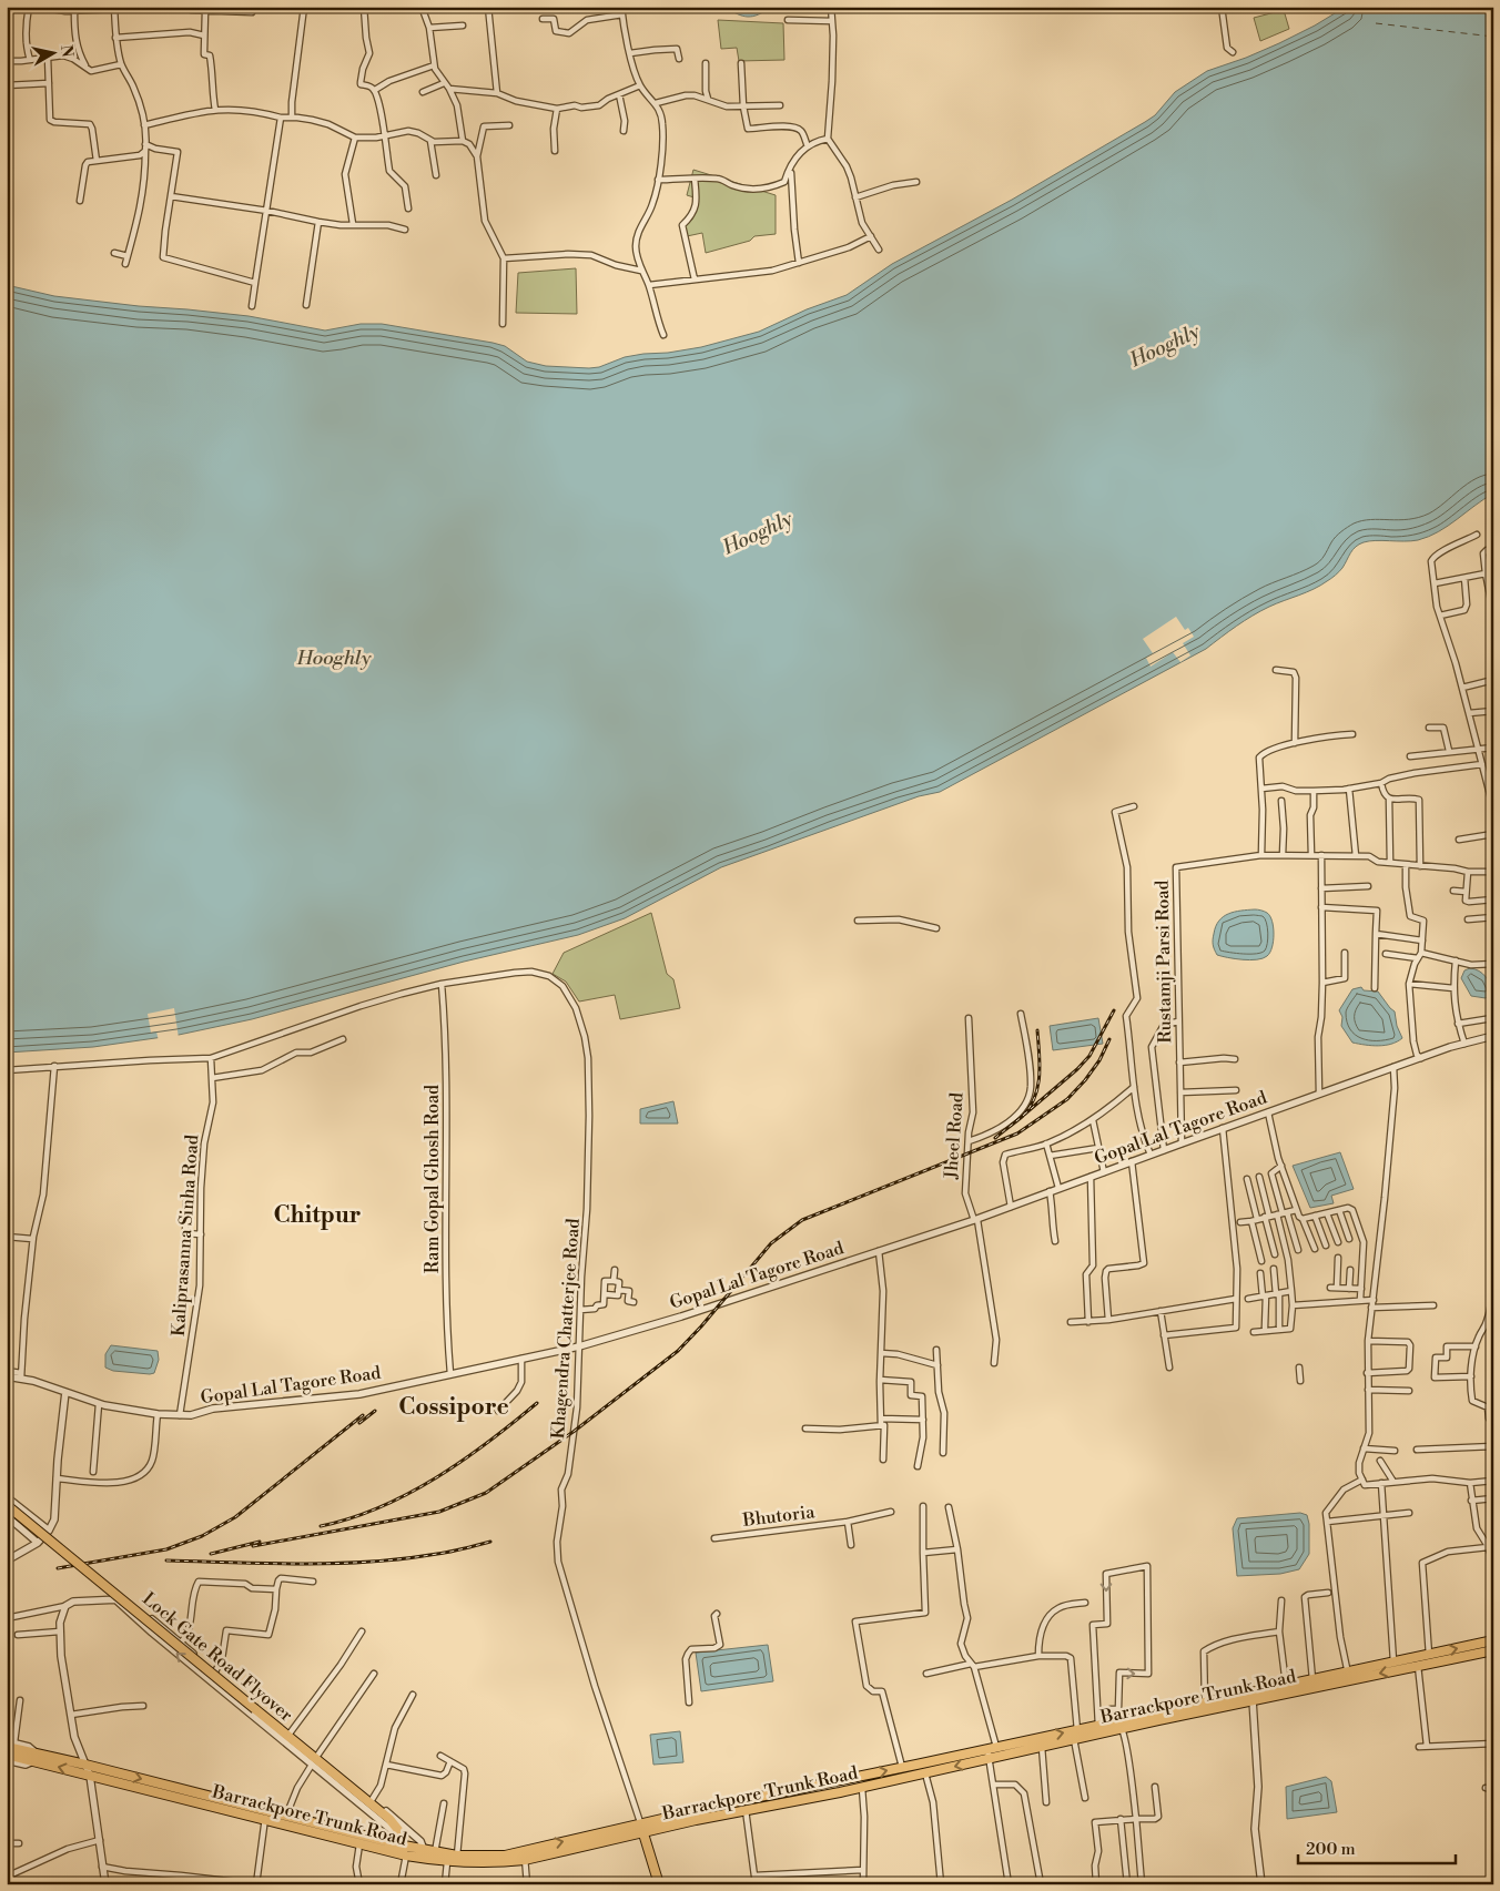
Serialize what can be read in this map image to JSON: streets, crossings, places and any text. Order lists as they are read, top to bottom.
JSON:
{
  "streets": {
    "main road": ["Lock Gate Road Flyover", "Barrackpore Trunk Road"],
    "street": [
      "Rustamji Parsi Road",
      "Gopal Lal Tagore Road",
      "Jheel Road",
      "Ram Gopal Ghosh Road",
      "Kaliprasanna Sinha Road",
      "Khagendra Chatterjee Road",
      "Bhutoria"
    ]
  },
  "crossings": [
    ["Rustamji Parsi Road", "Gopal Lal Tagore Road"],
    ["Gopal Lal Tagore Road", "Jheel Road"],
    ["Gopal Lal Tagore Road", "Ram Gopal Ghosh Road"],
    ["Gopal Lal Tagore Road", "Kaliprasanna Sinha Road"],
    ["Gopal Lal Tagore Road", "Khagendra Chatterjee Road"],
    ["Ram Gopal Ghosh Road", "Khagendra Chatterjee Road"],
    ["Kaliprasanna Sinha Road", "Khagendra Chatterjee Road"],
    ["Khagendra Chatterjee Road", "Barrackpore Trunk Road"],
    ["Lock Gate Road Flyover", "Barrackpore Trunk Road"]
  ],
  "districts": ["Chitpur", "Cossipore"],
  "water": ["Hooghly"],
  "scale_bar": "200 m",
  "north": "right"
}
